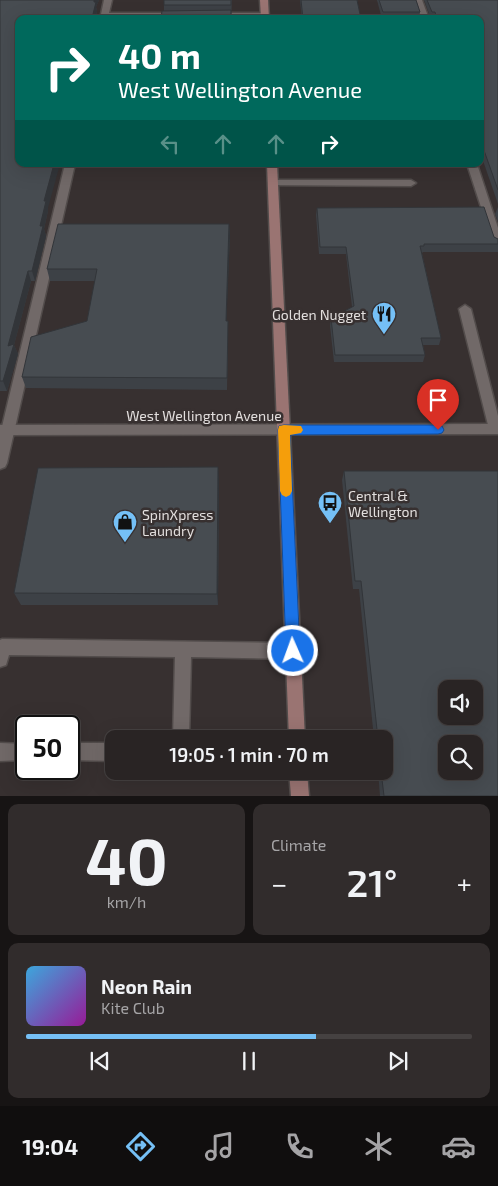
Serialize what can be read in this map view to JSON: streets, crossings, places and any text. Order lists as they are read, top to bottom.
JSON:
{
  "streets": {
    "street": ["West Wellington Avenue"]
  },
  "places": {
    "restaurant": ["Golden Nugget"],
    "bus stop": ["Central & Wellington"],
    "shop": ["SpinXpress Laundry"]
  },
  "page": {
    "turn": ["40 m", "West Wellington Avenue"],
    "limit": "50",
    "trip": "19:05 · 1 min · 70 m",
    "tile": [
      ["40", "km/h"],
      "Climate"
    ],
    "heat": ["−", "21°", "+"],
    "song": ["Neon Rain", "Kite Club"],
    "tabs": "19:04"
  }
}
